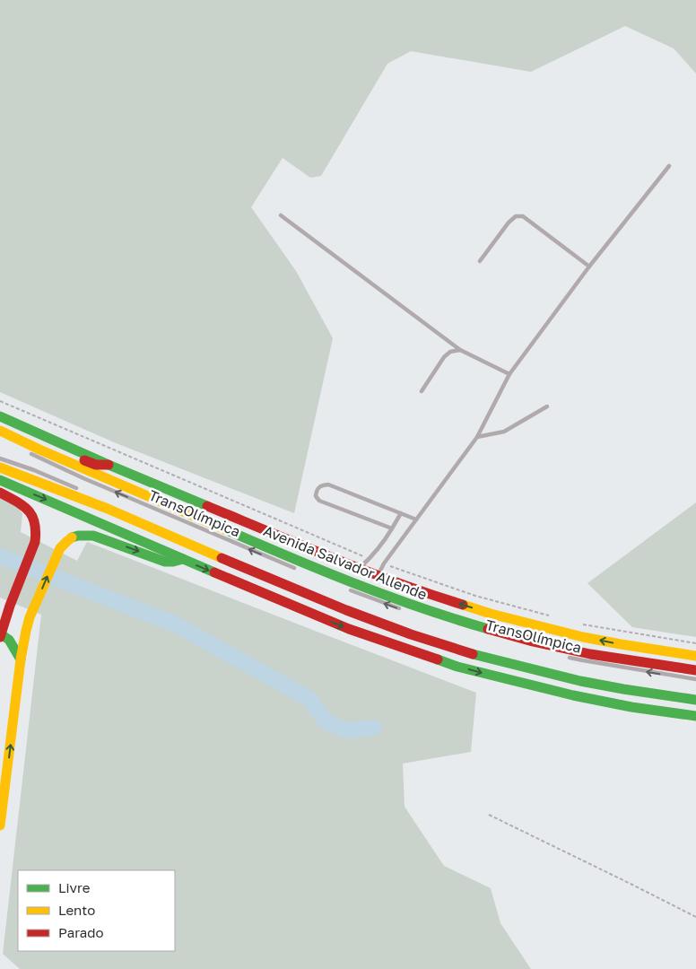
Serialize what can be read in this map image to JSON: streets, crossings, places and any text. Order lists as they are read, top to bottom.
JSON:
{
  "streets": {
    "main road": ["Avenida Salvador Allende"],
    "lane": ["TransOlímpica"]
  },
  "one_way": ["TransOlímpica"],
  "legend": ["Livre", "Lento", "Parado"]
}
